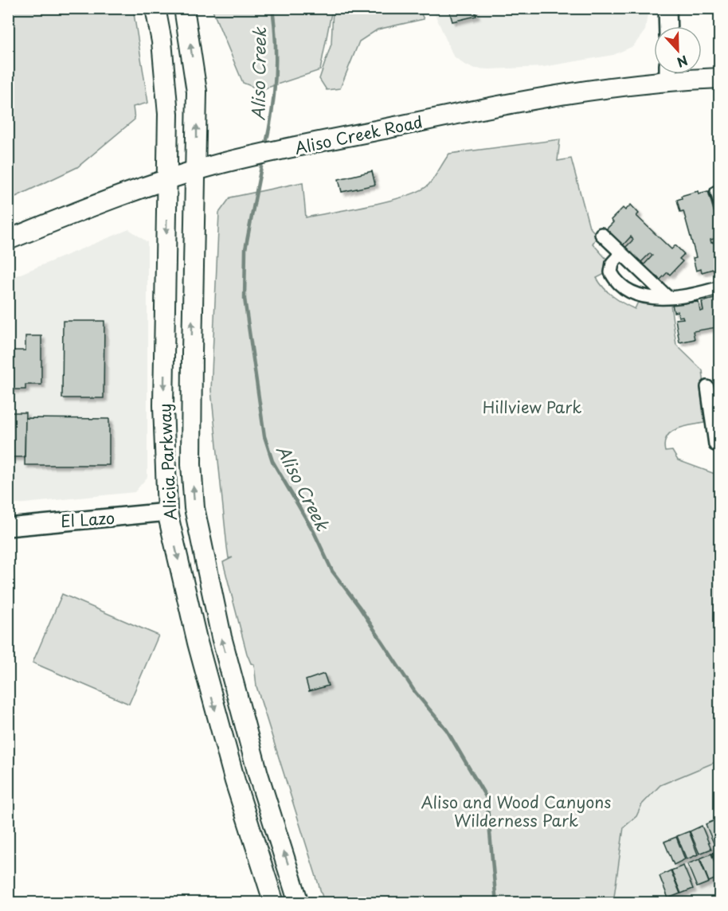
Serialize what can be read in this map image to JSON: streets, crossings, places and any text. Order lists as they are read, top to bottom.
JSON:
{
  "streets": {
    "main road": ["Aliso Creek Road", "Alicia Parkway"],
    "street": ["El Lazo"]
  },
  "crossings": [
    ["Aliso Creek Road", "Alicia Parkway"],
    ["Alicia Parkway", "El Lazo"]
  ],
  "water": ["Aliso Creek"],
  "parks": ["Hillview Park", "Aliso and Wood Canyons Wilderness Park"],
  "north": "bottom"
}
